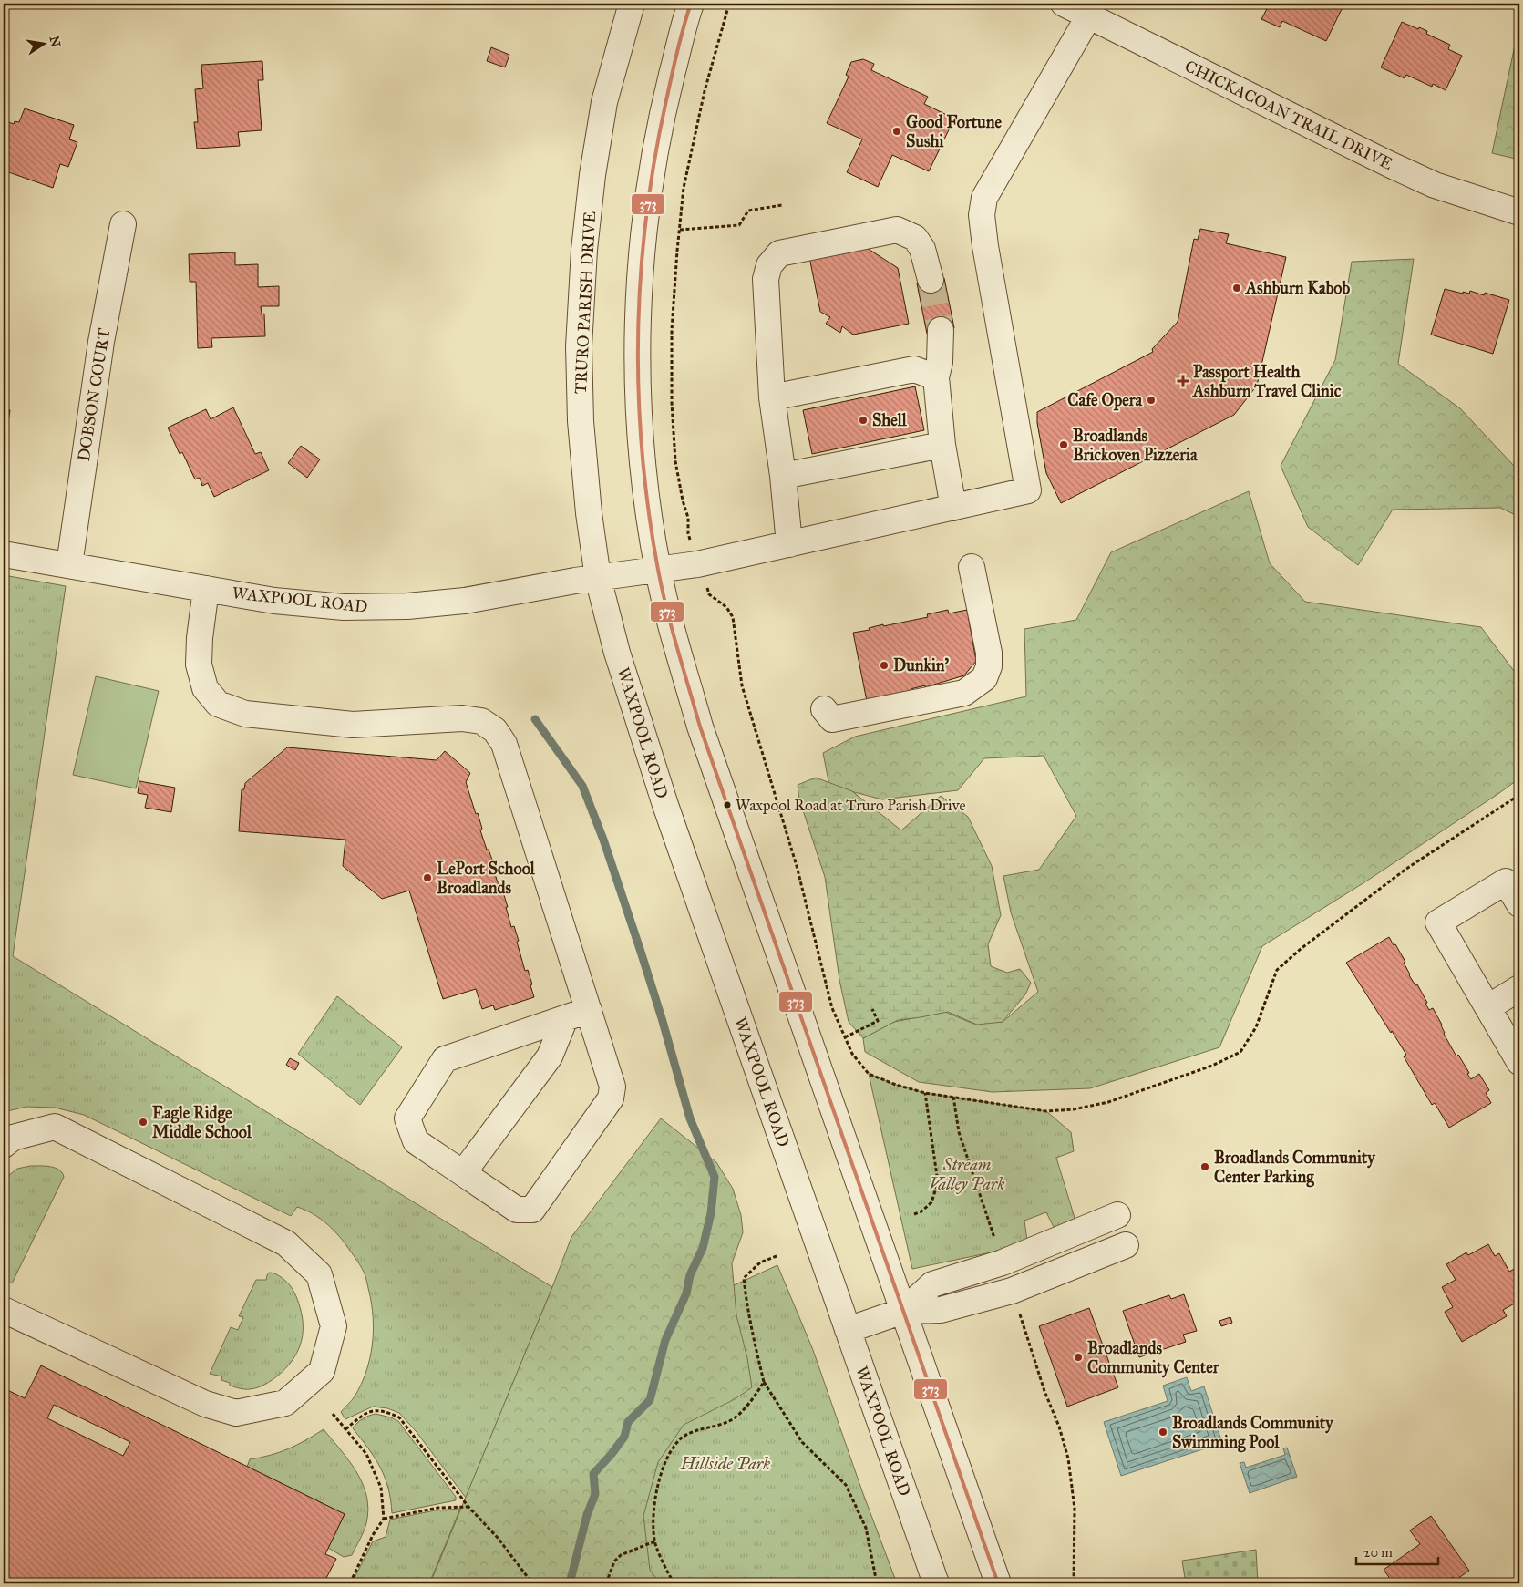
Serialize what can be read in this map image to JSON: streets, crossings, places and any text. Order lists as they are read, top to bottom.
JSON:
{
  "streets": {
    "street": [
      "CHICKACOAN TRAIL DRIVE",
      "TRURO PARISH DRIVE",
      "DOBSON COURT",
      "WAXPOOL ROAD"
    ]
  },
  "crossings": [
    ["CHICKACOAN TRAIL DRIVE", "WAXPOOL ROAD"],
    ["TRURO PARISH DRIVE", "WAXPOOL ROAD"],
    ["DOBSON COURT", "WAXPOOL ROAD"]
  ],
  "parks": ["Stream Valley Park", "Hillside Park"],
  "places": {
    "other": [
      "Good Fortune Sushi",
      "Ashburn Kabob",
      "Cafe Opera",
      "Shell",
      "Broadlands Brickoven Pizzeria",
      "Dunkin'",
      "Waxpool Road at Truro Parish Drive",
      "LePort School Broadlands",
      "Eagle Ridge Middle School",
      "Broadlands Community Center Parking",
      "Broadlands Community Center",
      "Broadlands Community Swimming Pool"
    ],
    "health": ["Passport Health Ashburn Travel Clinic"]
  },
  "lines": ["transit line 373"],
  "scale_bar": "20 m",
  "north": "right"
}
